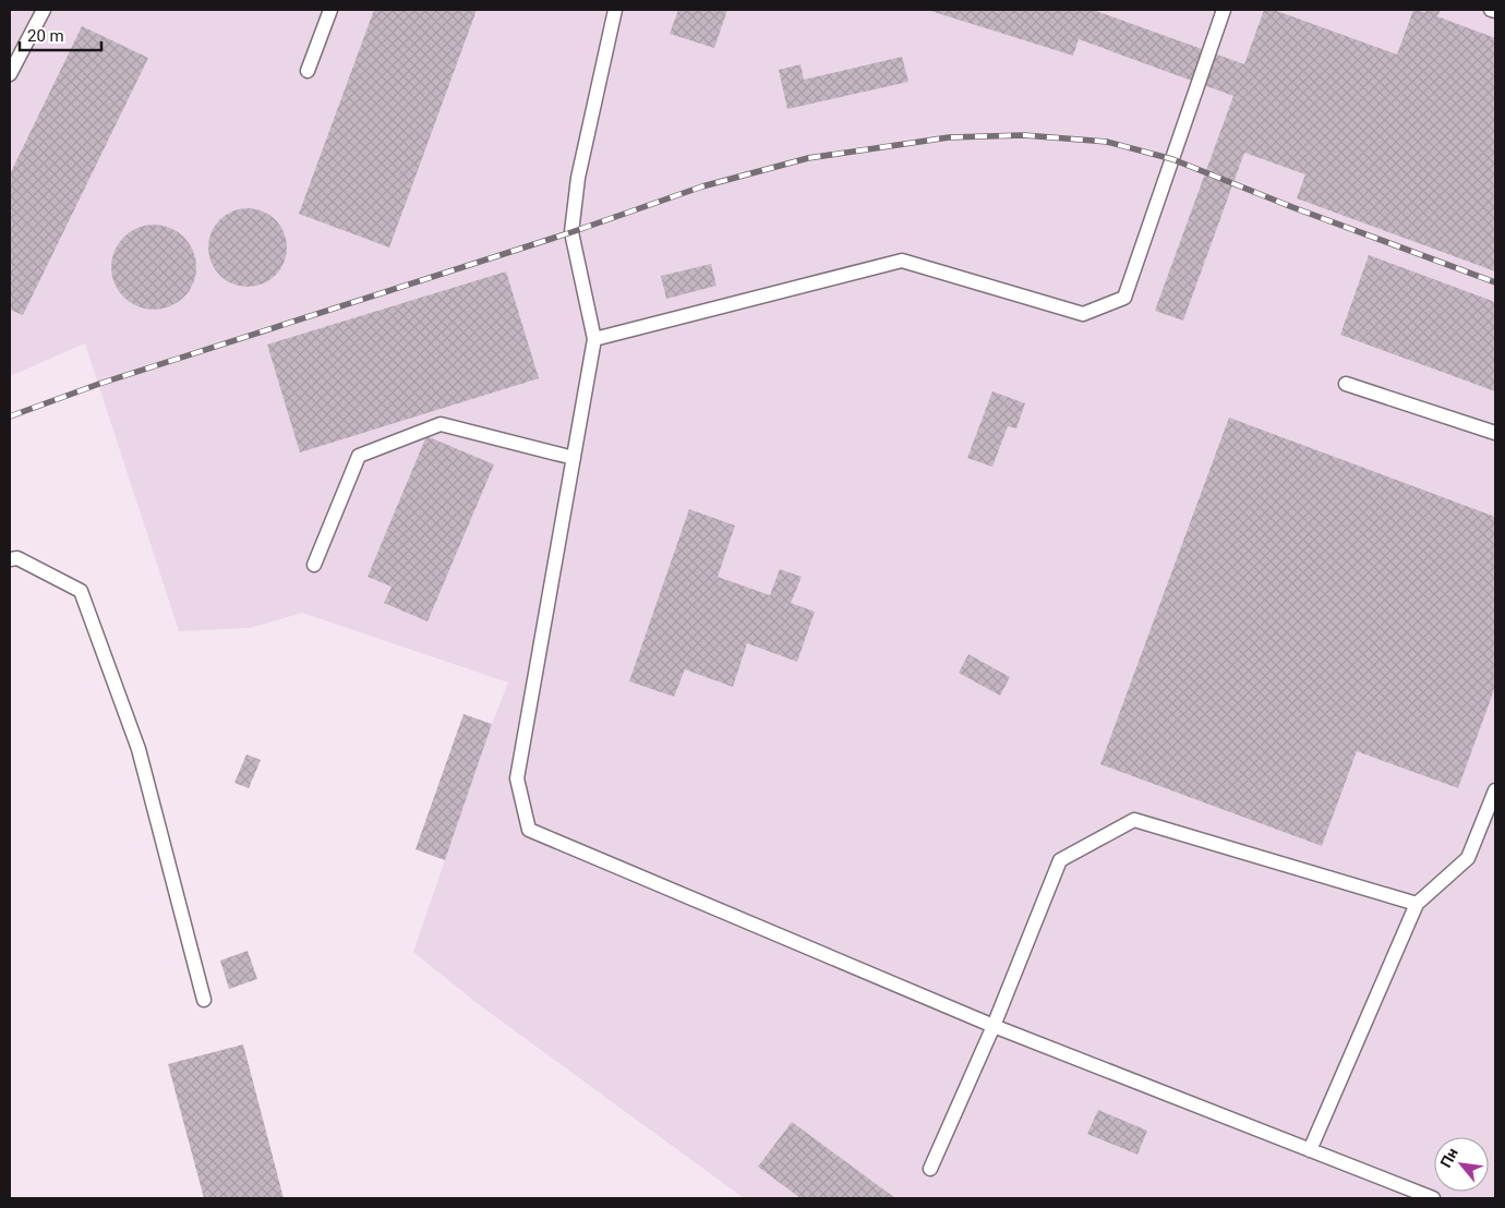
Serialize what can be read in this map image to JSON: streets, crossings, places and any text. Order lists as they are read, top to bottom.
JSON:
{
  "scale_bar": "20 m",
  "north": "top left"
}
